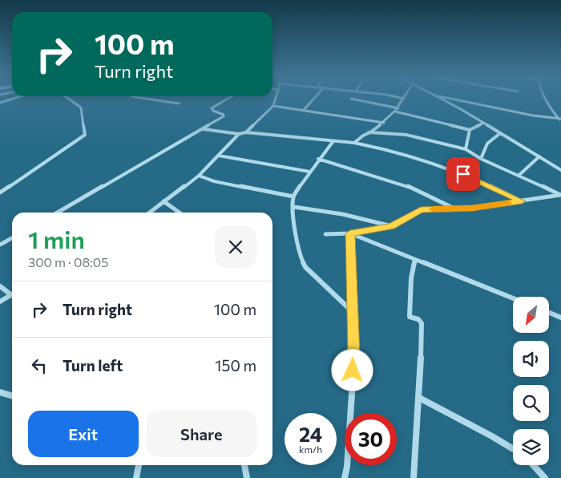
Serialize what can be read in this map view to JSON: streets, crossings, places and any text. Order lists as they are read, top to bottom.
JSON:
{
  "north": "bottom left",
  "page": {
    "turn": ["100 m", "Turn right"],
    "heading": ["1 min", "300 m · 08:05"],
    "list": [
      {
        "name": "Turn right",
        "value": "100 m"
      },
      {
        "name": "Turn left",
        "value": "150 m"
      }
    ],
    "buttons": ["Exit", "Share"],
    "speed": "24 km/h",
    "limit": "30"
  }
}
